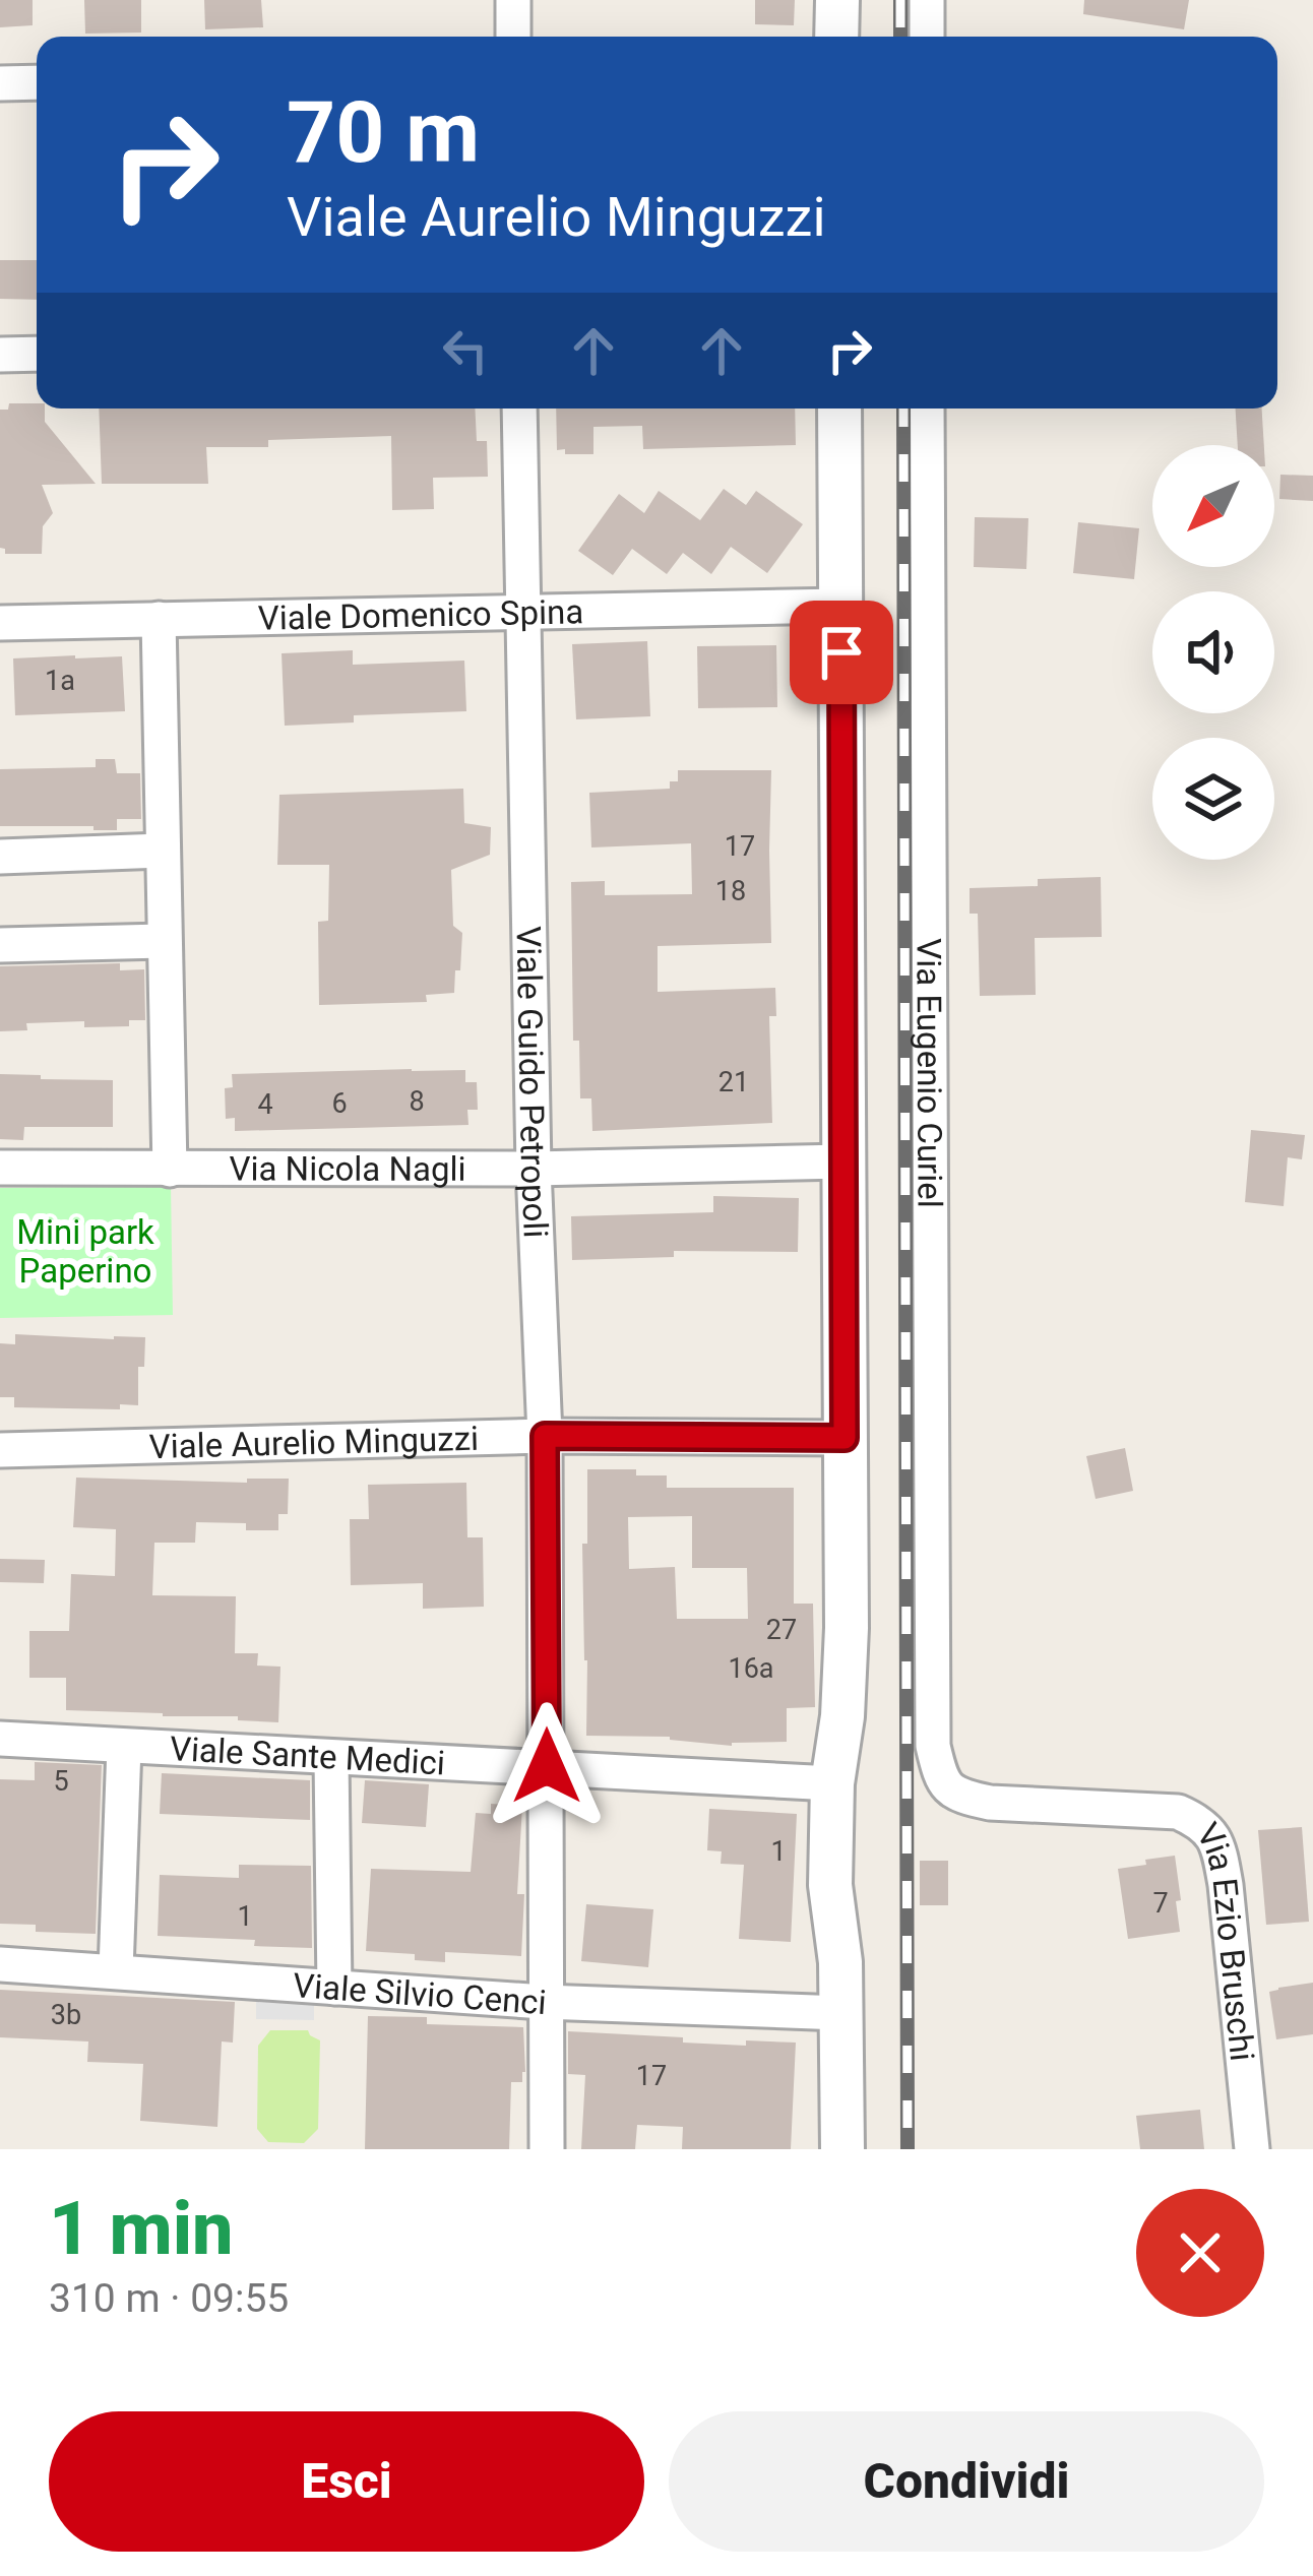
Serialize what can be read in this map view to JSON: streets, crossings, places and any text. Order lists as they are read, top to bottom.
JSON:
{
  "streets": {
    "street": [
      "Viale Domenico Spina",
      "Via Eugenio Curiel",
      "Viale Guido Petropoli",
      "Via Nicola Nagli",
      "Viale Aurelio Minguzzi",
      "Viale Sante Medici",
      "Via Ezio Bruschi",
      "Viale Silvio Cenci"
    ]
  },
  "crossings": [
    ["Viale Domenico Spina", "Viale Guido Petropoli"],
    ["Via Eugenio Curiel", "Via Ezio Bruschi"],
    ["Viale Guido Petropoli", "Via Nicola Nagli"],
    ["Viale Guido Petropoli", "Viale Aurelio Minguzzi"],
    ["Viale Guido Petropoli", "Viale Sante Medici"],
    ["Viale Guido Petropoli", "Viale Silvio Cenci"]
  ],
  "parks": ["Mini park Paperino"],
  "house_numbers": [
    "1a",
    "17",
    "18",
    "21",
    "8",
    "6",
    "4",
    "27",
    "16a",
    "5",
    "1",
    "7",
    "1",
    "3b",
    "17"
  ],
  "north": "bottom left",
  "page": {
    "turn": ["70 m", "Viale Aurelio Minguzzi"],
    "heading": ["1 min", "310 m · 09:55"],
    "buttons": ["Esci", "Condividi"]
  }
}
